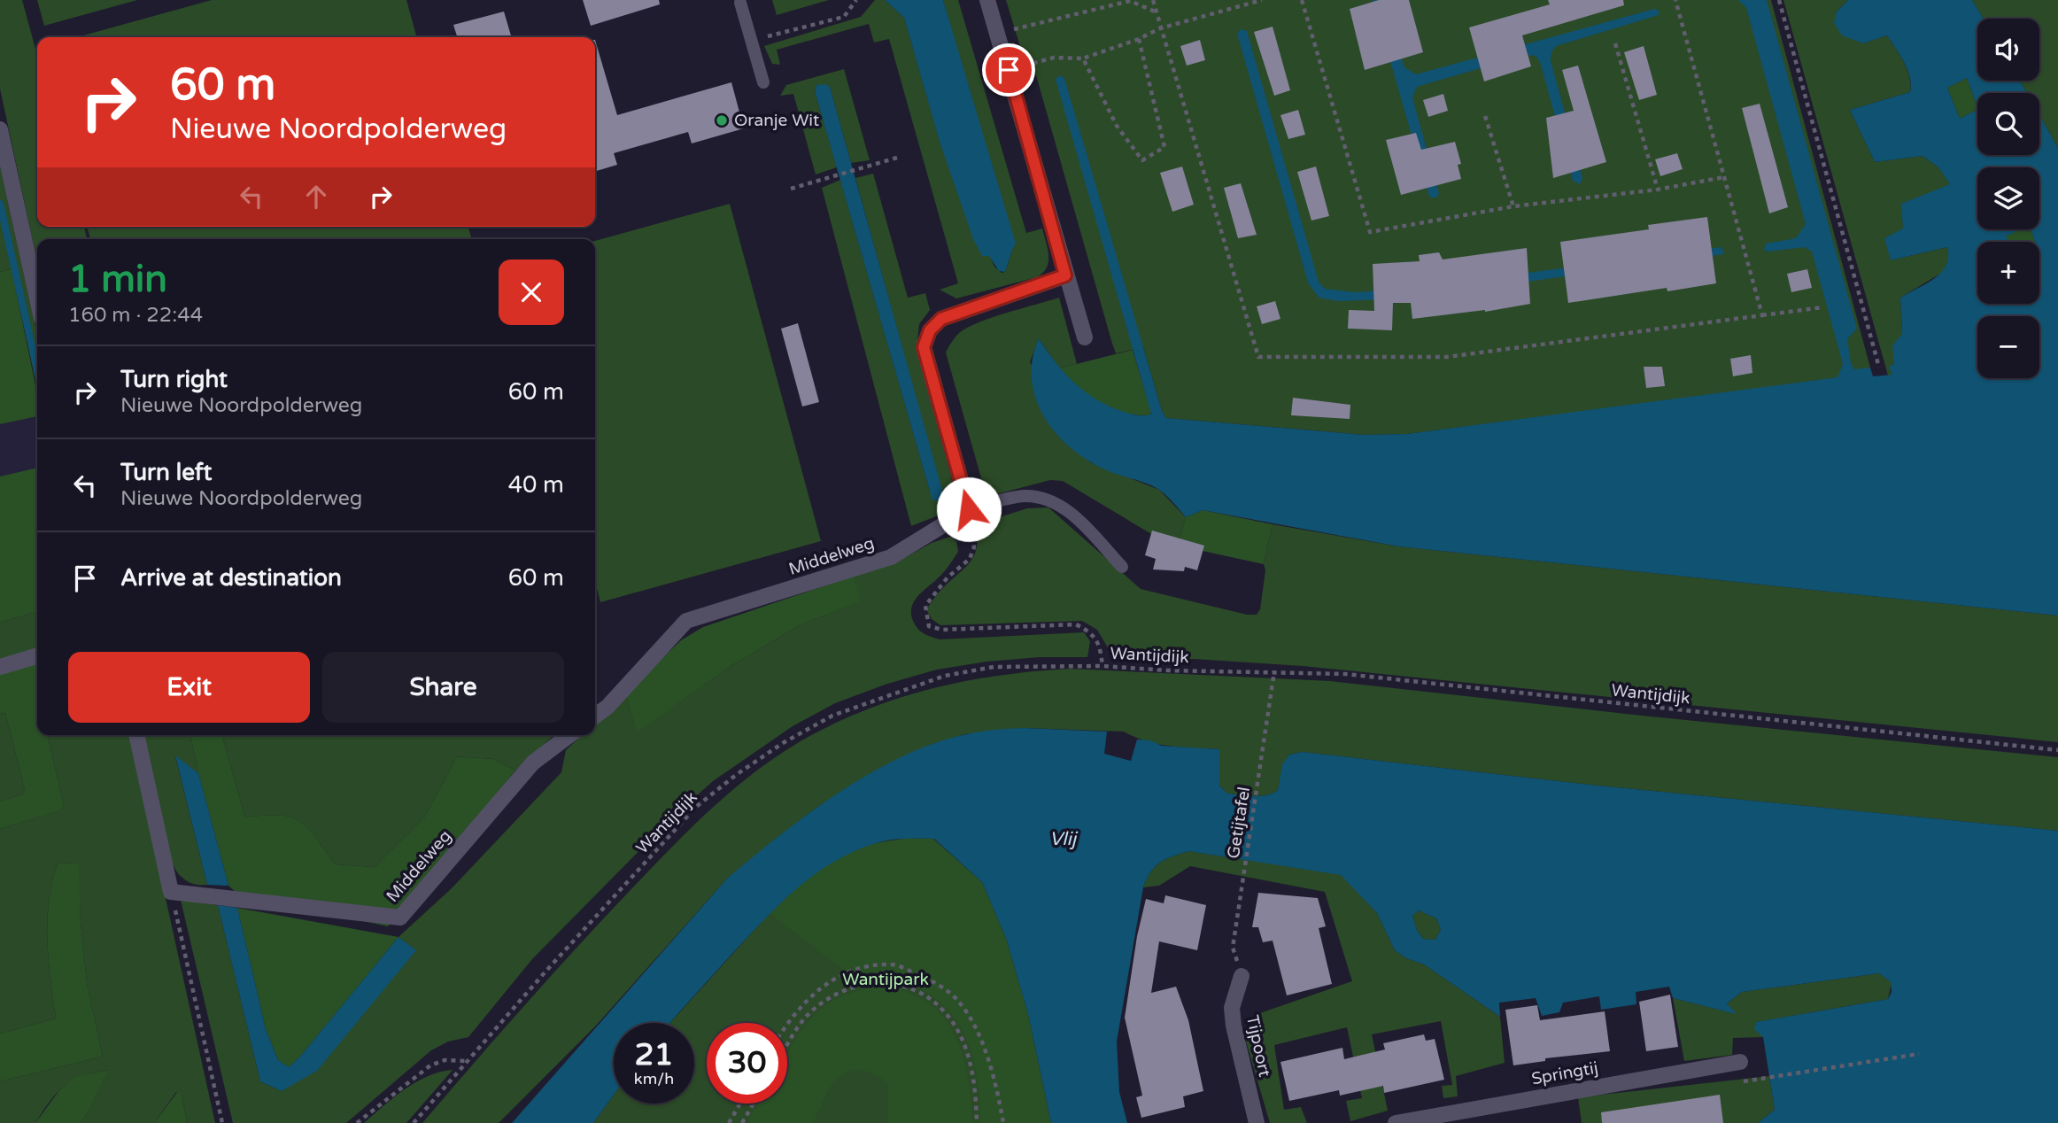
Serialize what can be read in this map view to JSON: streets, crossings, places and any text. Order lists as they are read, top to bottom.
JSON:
{
  "streets": {
    "street": ["Middelweg", "Tijpoort", "Springtij"],
    "path": ["Wantijdijk", "Getijtafel"]
  },
  "crossings": [
    ["Wantijdijk", "Getijtafel"],
    ["Getijtafel", "Tijpoort"]
  ],
  "water": ["Vlij"],
  "parks": ["Wantijpark"],
  "places": ["Oranje Wit"],
  "page": {
    "map_buttons": ["+", "−"],
    "turn": ["60 m", "Nieuwe Noordpolderweg"],
    "heading": ["1 min", "160 m · 22:44"],
    "list": [
      {
        "name": "Turn right",
        "note": "Nieuwe Noordpolderweg",
        "value": "60 m"
      },
      {
        "name": "Turn left",
        "note": "Nieuwe Noordpolderweg",
        "value": "40 m"
      },
      {
        "name": "Arrive at destination",
        "value": "60 m"
      }
    ],
    "buttons": ["Exit", "Share"],
    "speed": "21 km/h",
    "limit": "30"
  }
}
